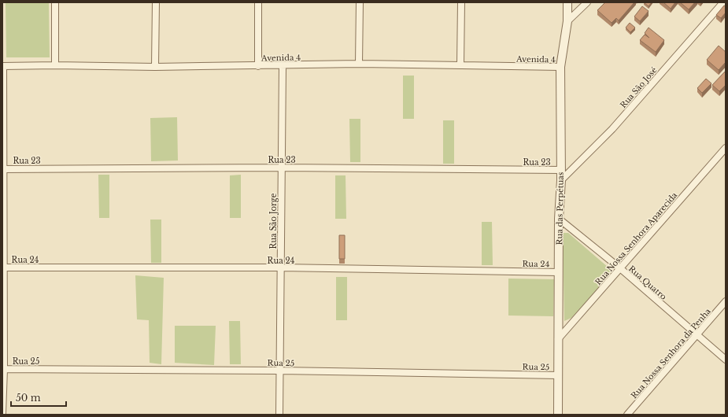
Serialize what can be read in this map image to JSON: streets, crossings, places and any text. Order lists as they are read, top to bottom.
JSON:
{
  "streets": {
    "street": [
      "Avenida 4",
      "Rua São José",
      "Rua 23",
      "Rua das Perpétuas",
      "Rua São Jorge",
      "Rua Nossa Senhora Aparecida",
      "Rua 24",
      "Rua Quatro",
      "Rua Nossa Senhora da Penha",
      "Rua 25"
    ]
  },
  "crossings": [
    ["Avenida 4", "Rua das Perpétuas"],
    ["Avenida 4", "Rua São Jorge"],
    ["Rua São José", "Rua das Perpétuas"],
    ["Rua 23", "Rua das Perpétuas"],
    ["Rua 23", "Rua São Jorge"],
    ["Rua das Perpétuas", "Rua Nossa Senhora Aparecida"],
    ["Rua das Perpétuas", "Rua 24"],
    ["Rua das Perpétuas", "Rua Quatro"],
    ["Rua das Perpétuas", "Rua 25"],
    ["Rua São Jorge", "Rua 24"],
    ["Rua São Jorge", "Rua 25"],
    ["Rua Nossa Senhora Aparecida", "Rua Quatro"],
    ["Rua Quatro", "Rua Nossa Senhora da Penha"]
  ],
  "scale_bar": "50 m"
}
